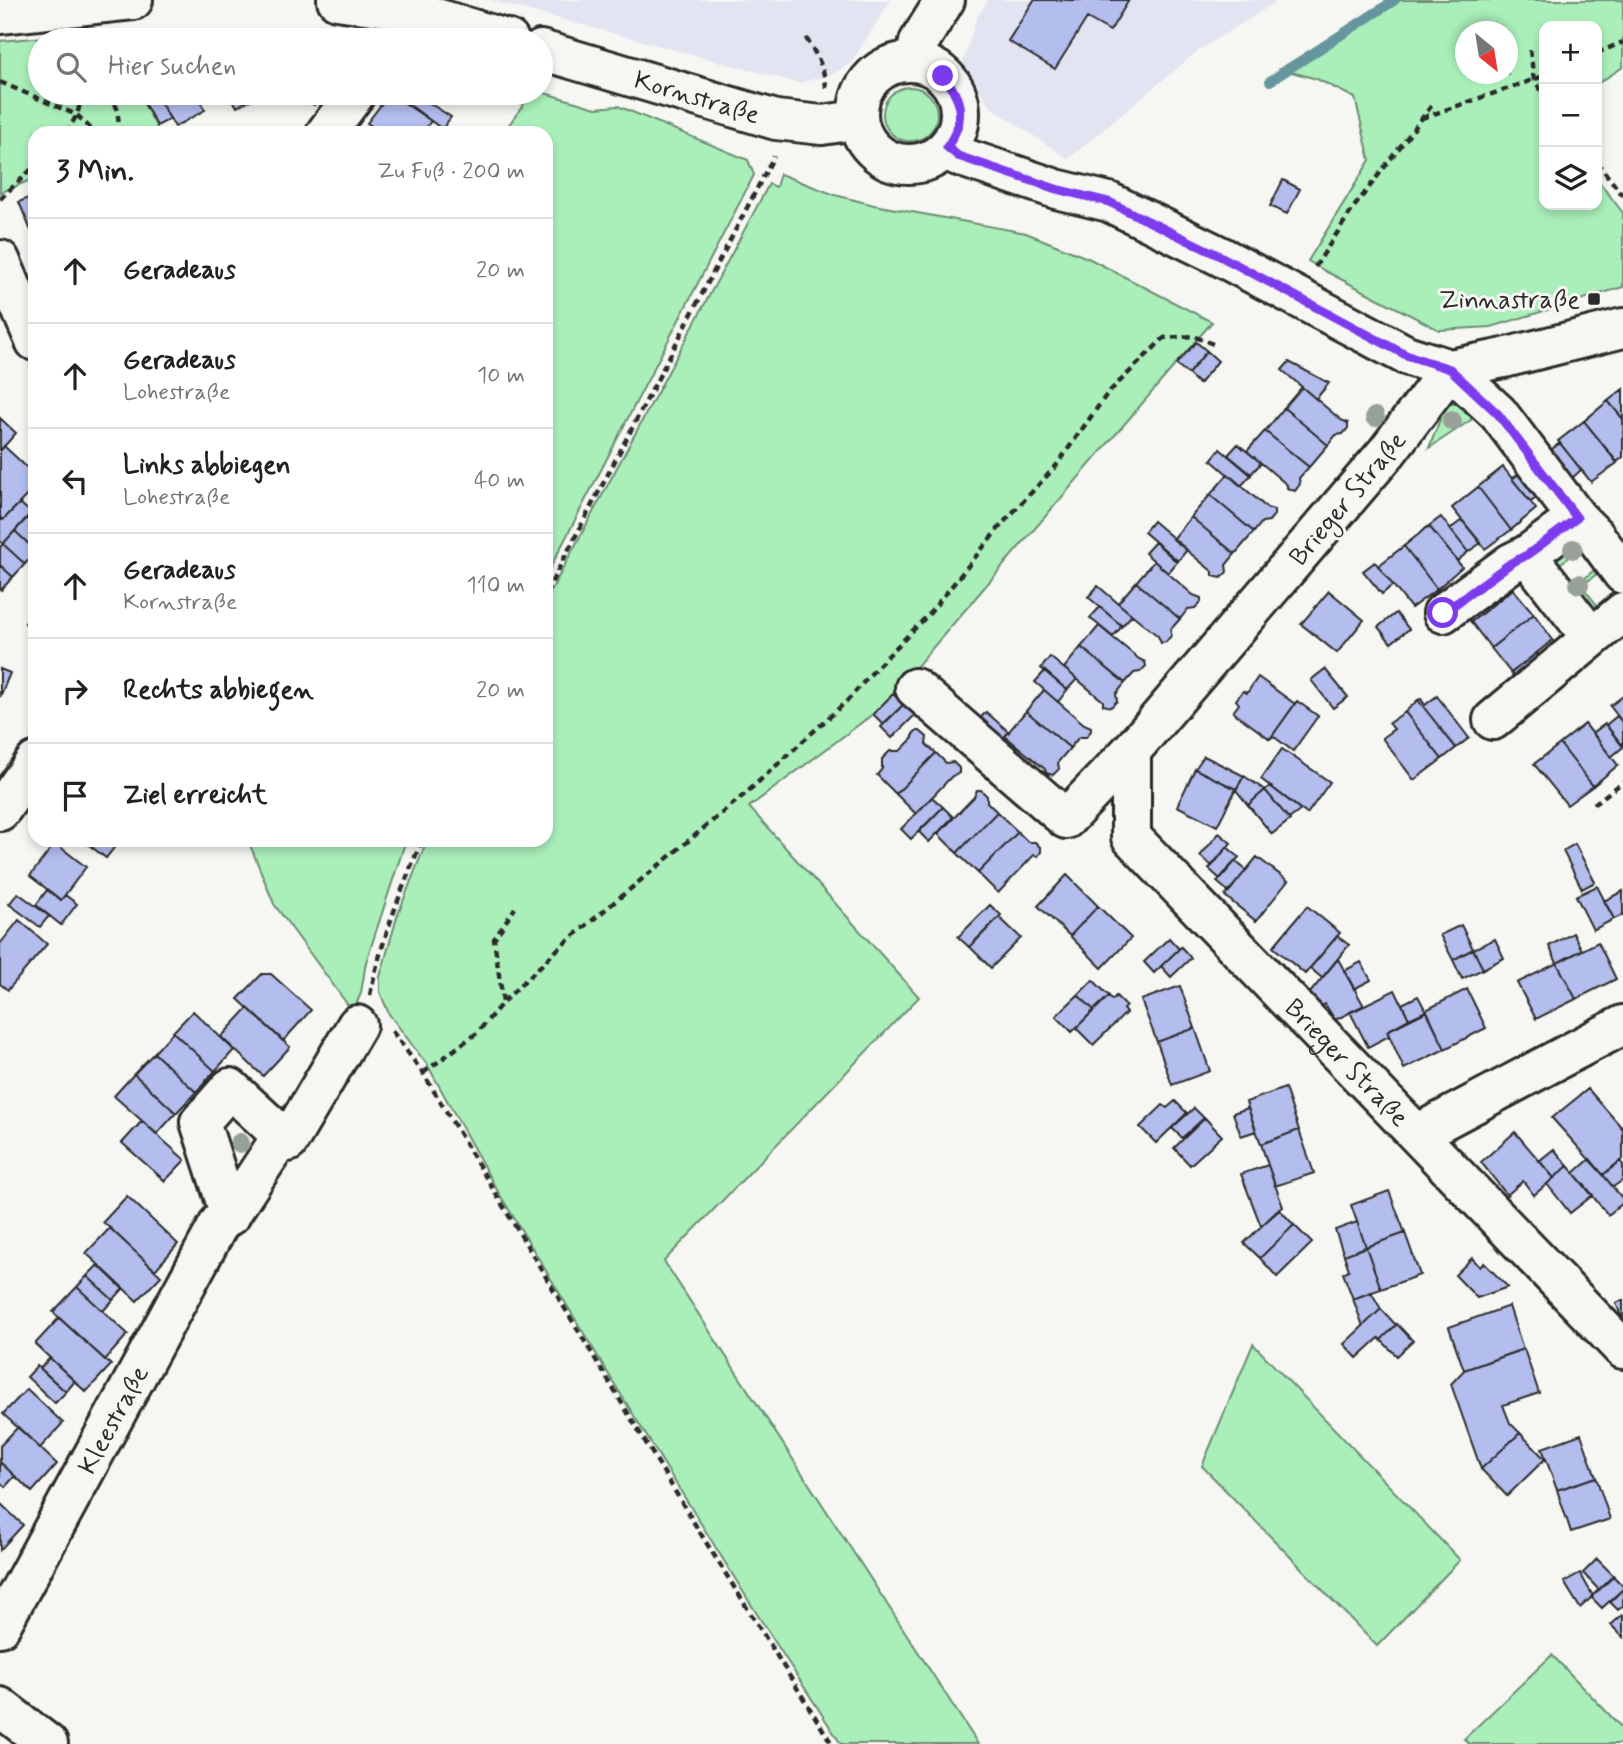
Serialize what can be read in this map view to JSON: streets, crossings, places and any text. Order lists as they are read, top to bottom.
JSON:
{
  "streets": {
    "street": ["Kornstraße", "Brieger Straße", "Kleestraße"]
  },
  "places": {
    "transit": ["Zinnastraße"]
  },
  "north": "bottom right",
  "page": {
    "map_buttons": ["+", "−"],
    "search": "Hier suchen",
    "heading": ["3 Min.", "Zu Fuß · 200 m"],
    "list": [
      ["Geradeaus", "20 m"],
      ["Geradeaus", "Lohestraße", "10 m"],
      ["Links abbiegen", "Lohestraße", "40 m"],
      ["Geradeaus", "Kornstraße", "110 m"],
      ["Rechts abbiegen", "20 m"],
      "Ziel erreicht"
    ]
  }
}
